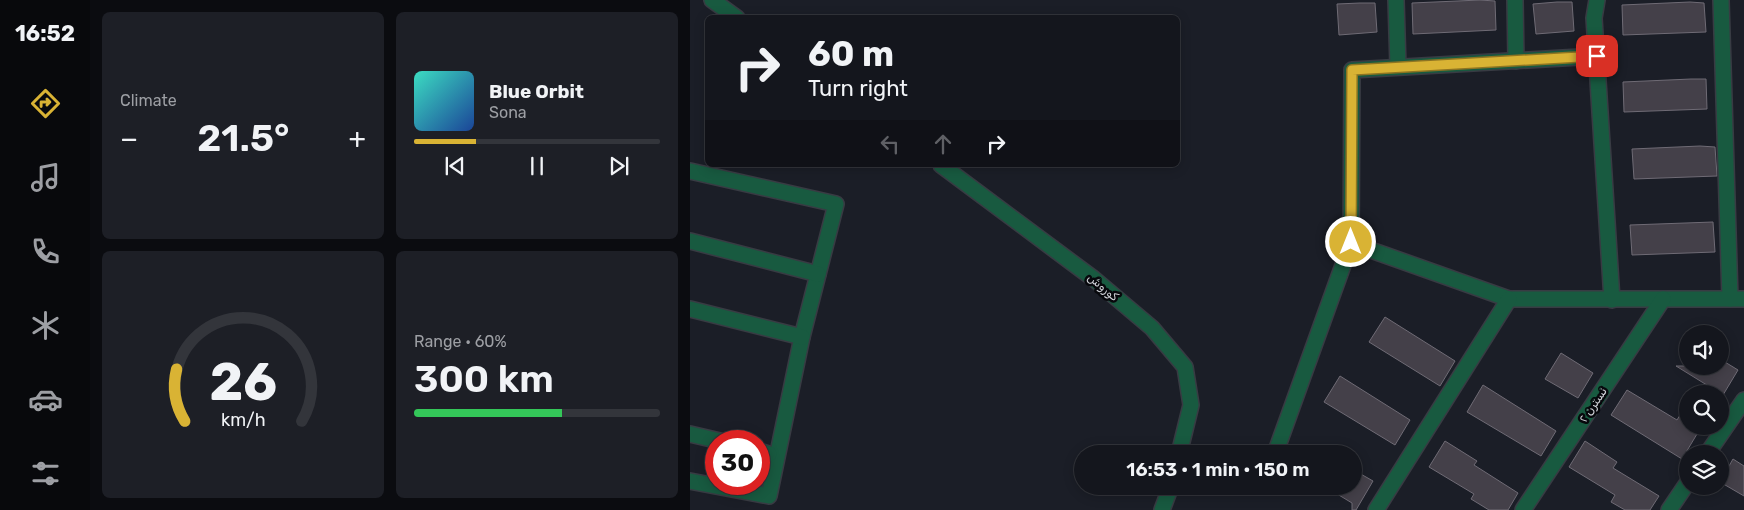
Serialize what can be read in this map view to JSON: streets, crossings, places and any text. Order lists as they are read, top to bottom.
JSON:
{
  "streets": {
    "street": ["کوروش", "نسترن ۲"]
  },
  "page": {
    "tabs": "16:52",
    "tile": [
      "Climate",
      ["Range · 60%", "300 km"]
    ],
    "turn": ["60 m", "Turn right"],
    "song": ["Blue Orbit", "Sona"],
    "heat": ["−", "21.5°", "+"],
    "limit": "30",
    "trip": "16:53 · 1 min · 150 m",
    "gauge": ["26", "km/h"]
  }
}
